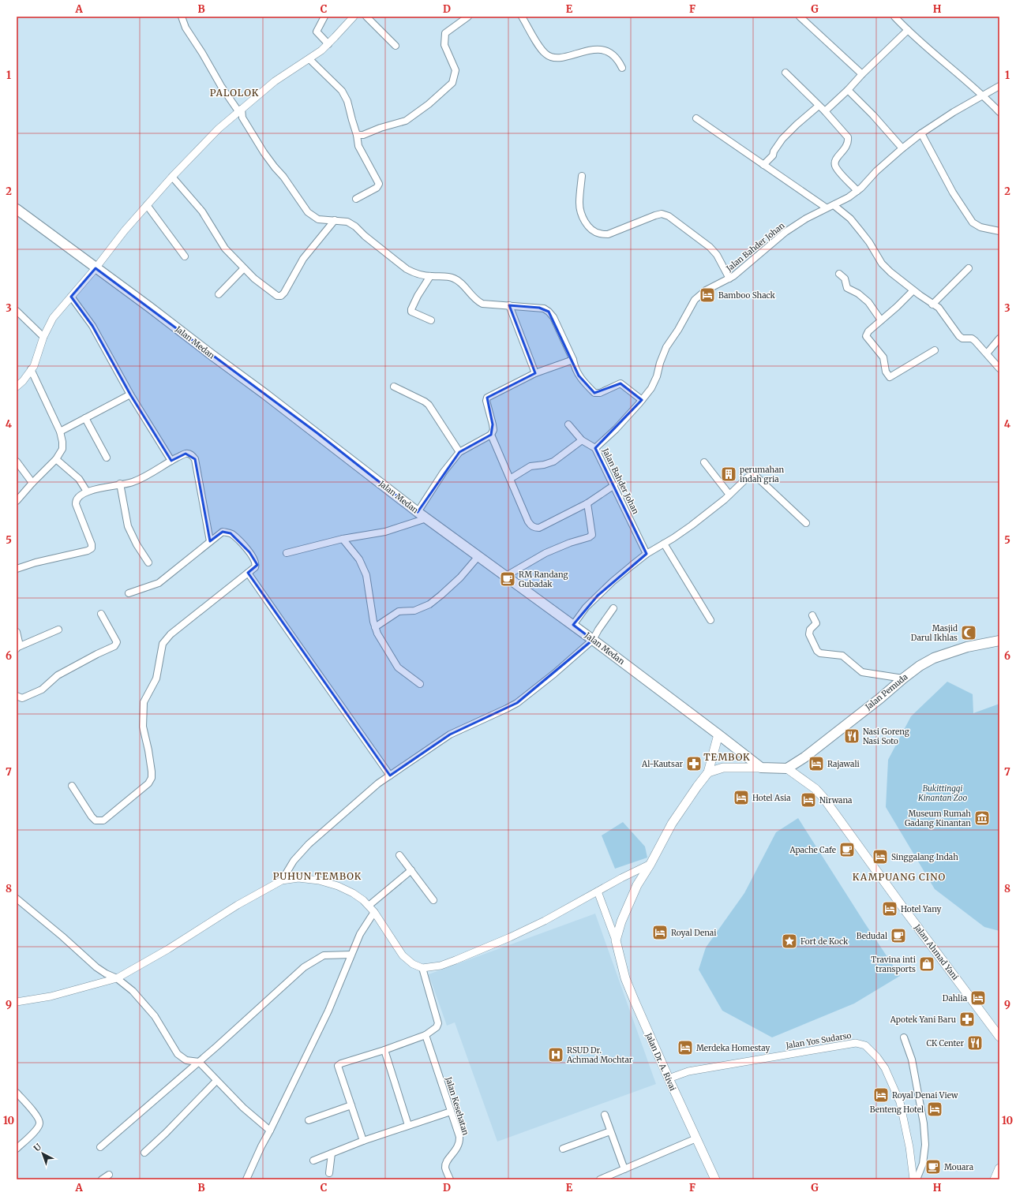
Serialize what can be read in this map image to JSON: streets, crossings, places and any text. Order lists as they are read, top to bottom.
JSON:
{
  "streets": {
    "main road": [
      "Jalan Medan",
      "Jalan Pemuda",
      "Jalan Ahmad Yani",
      "Jalan Dr. A. Rivai"
    ],
    "street": ["Jalan Bahder Johan", "Jalan Yos Sudarso", "Jalan Kesehatan"]
  },
  "crossings": [
    ["Jalan Pemuda", "Jalan Ahmad Yani"],
    ["Jalan Yos Sudarso", "Jalan Dr. A. Rivai"]
  ],
  "districts": [
    "PALOLOK",
    "TEMBOK",
    "PUHUN TEMBOK",
    "KAMPUANG CINO"
  ],
  "parks": ["Bukittinggi Kinantan Zoo"],
  "places": {
    "hotel": [
      "Bamboo Shack",
      "Rajawali",
      "Hotel Asia",
      "Nirwana",
      "Singgalang Indah",
      "Hotel Yany",
      "Royal Denai",
      "Dahlia",
      "Merdeka Homestay",
      "Royal Denai View",
      "Benteng Hotel"
    ],
    "building": ["perumahan indah gria"],
    "cafe": [
      "RM Randang Gubadak",
      "Apache Cafe",
      "Bedudal",
      "Mouara"
    ],
    "mosque": ["Masjid Darul Ikhlas"],
    "restaurant": ["Nasi Goreng Nasi Soto", "CK Center"],
    "pharmacy": ["Al-Kautsar", "Apotek Yani Baru"],
    "museum": ["Museum Rumah Gadang Kinantan"],
    "place": ["Fort de Kock"],
    "shop": ["Travina inti transports"],
    "hospital": ["RSUD Dr. Achmad Mochtar"]
  },
  "north": "top left",
  "grid": {
    "columns": [
      "A",
      "B",
      "C",
      "D",
      "E",
      "F",
      "G",
      "H"
    ],
    "rows": [
      "1",
      "2",
      "3",
      "4",
      "5",
      "6",
      "7",
      "8",
      "9",
      "10"
    ]
  }
}
